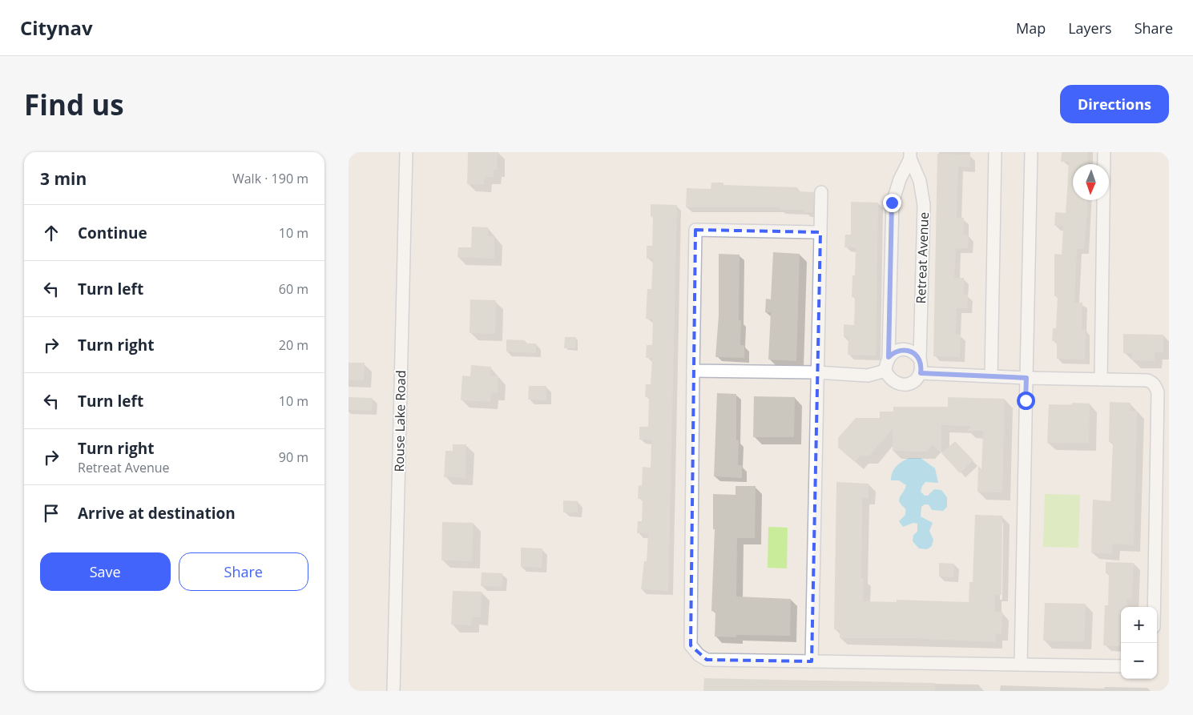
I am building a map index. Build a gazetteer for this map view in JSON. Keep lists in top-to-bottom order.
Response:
{
  "streets": {
    "street": ["Retreat Avenue", "Rouse Lake Road"]
  },
  "north": "bottom",
  "page": {
    "header": "Citynav",
    "nav": ["Map", "Layers", "Share"],
    "buttons": [
      "Directions",
      ["Save", "Share"]
    ],
    "title": "Find us",
    "heading": ["3 min", "Walk · 190 m"],
    "list": [
      ["Continue", "10 m"],
      ["Turn left", "60 m"],
      ["Turn right", "20 m"],
      ["Turn left", "10 m"],
      ["Turn right", "Retreat Avenue", "90 m"],
      "Arrive at destination"
    ],
    "map_buttons": ["+", "−"]
  }
}
